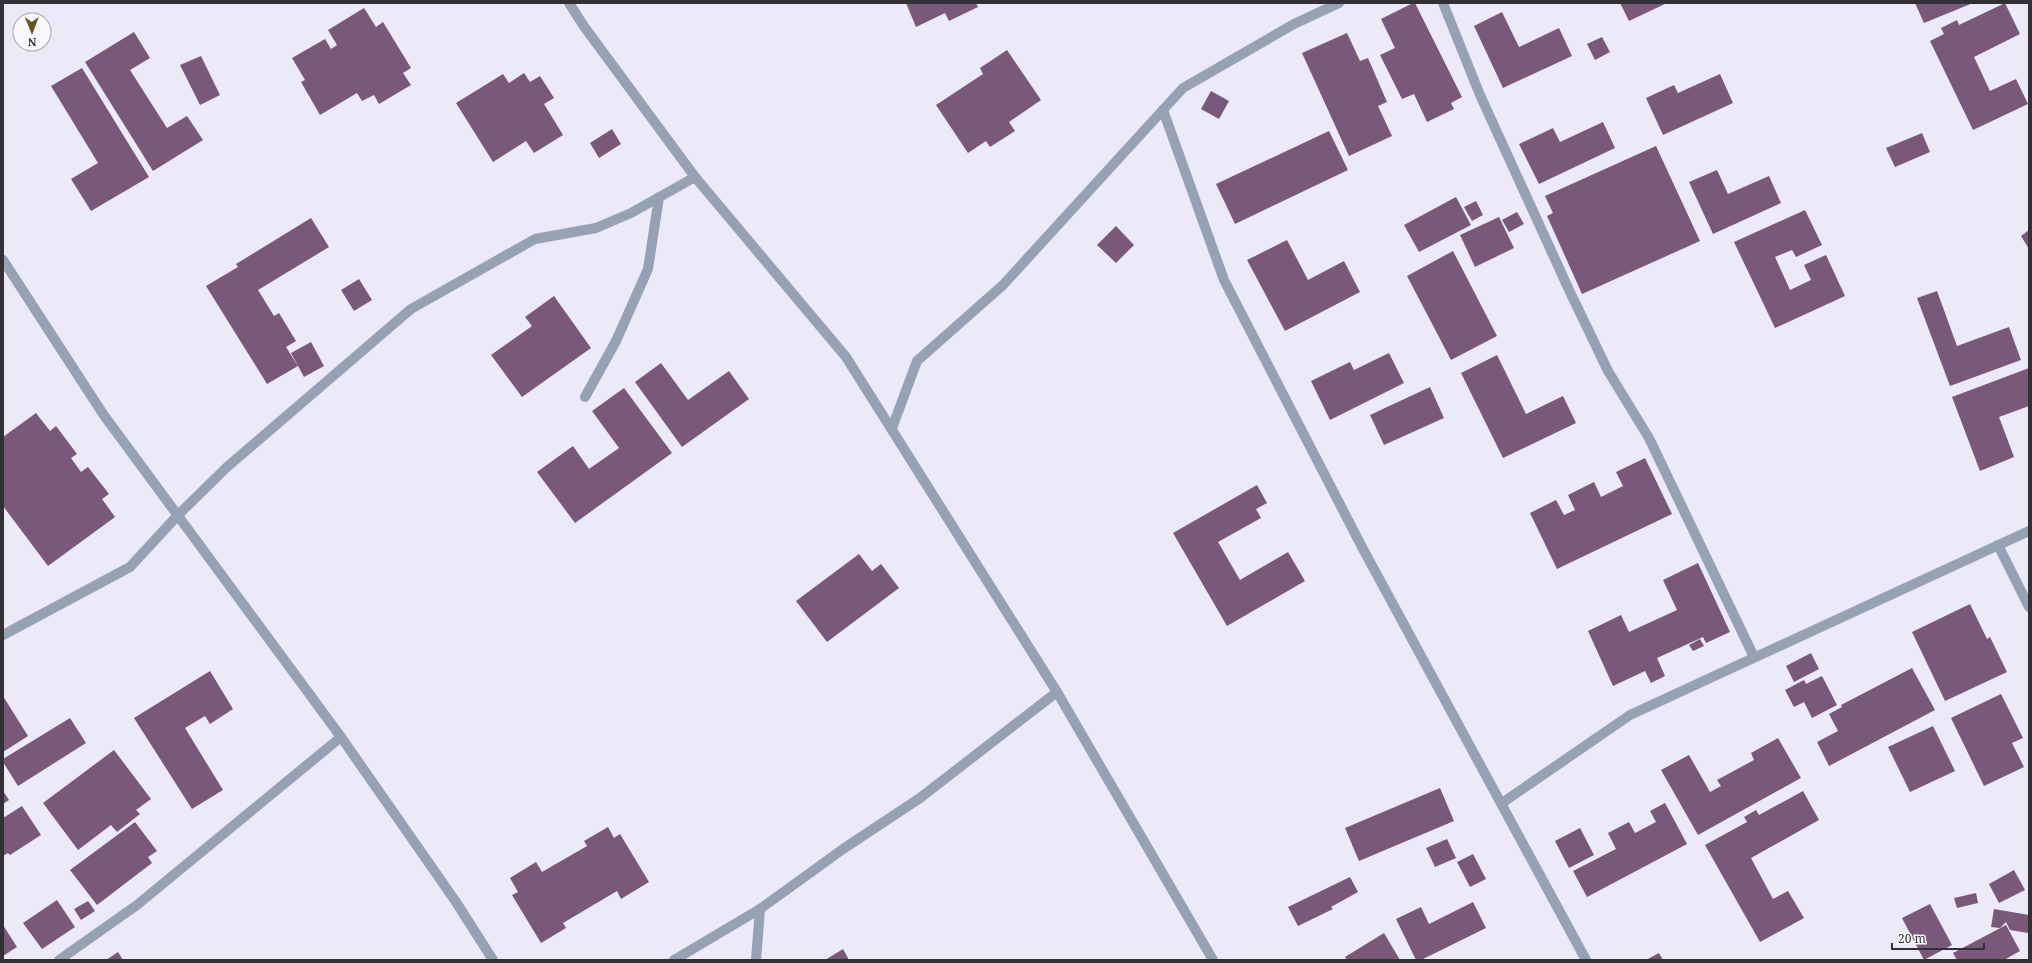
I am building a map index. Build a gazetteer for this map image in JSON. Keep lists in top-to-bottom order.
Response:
{
  "scale_bar": "20 m",
  "north": "bottom"
}
